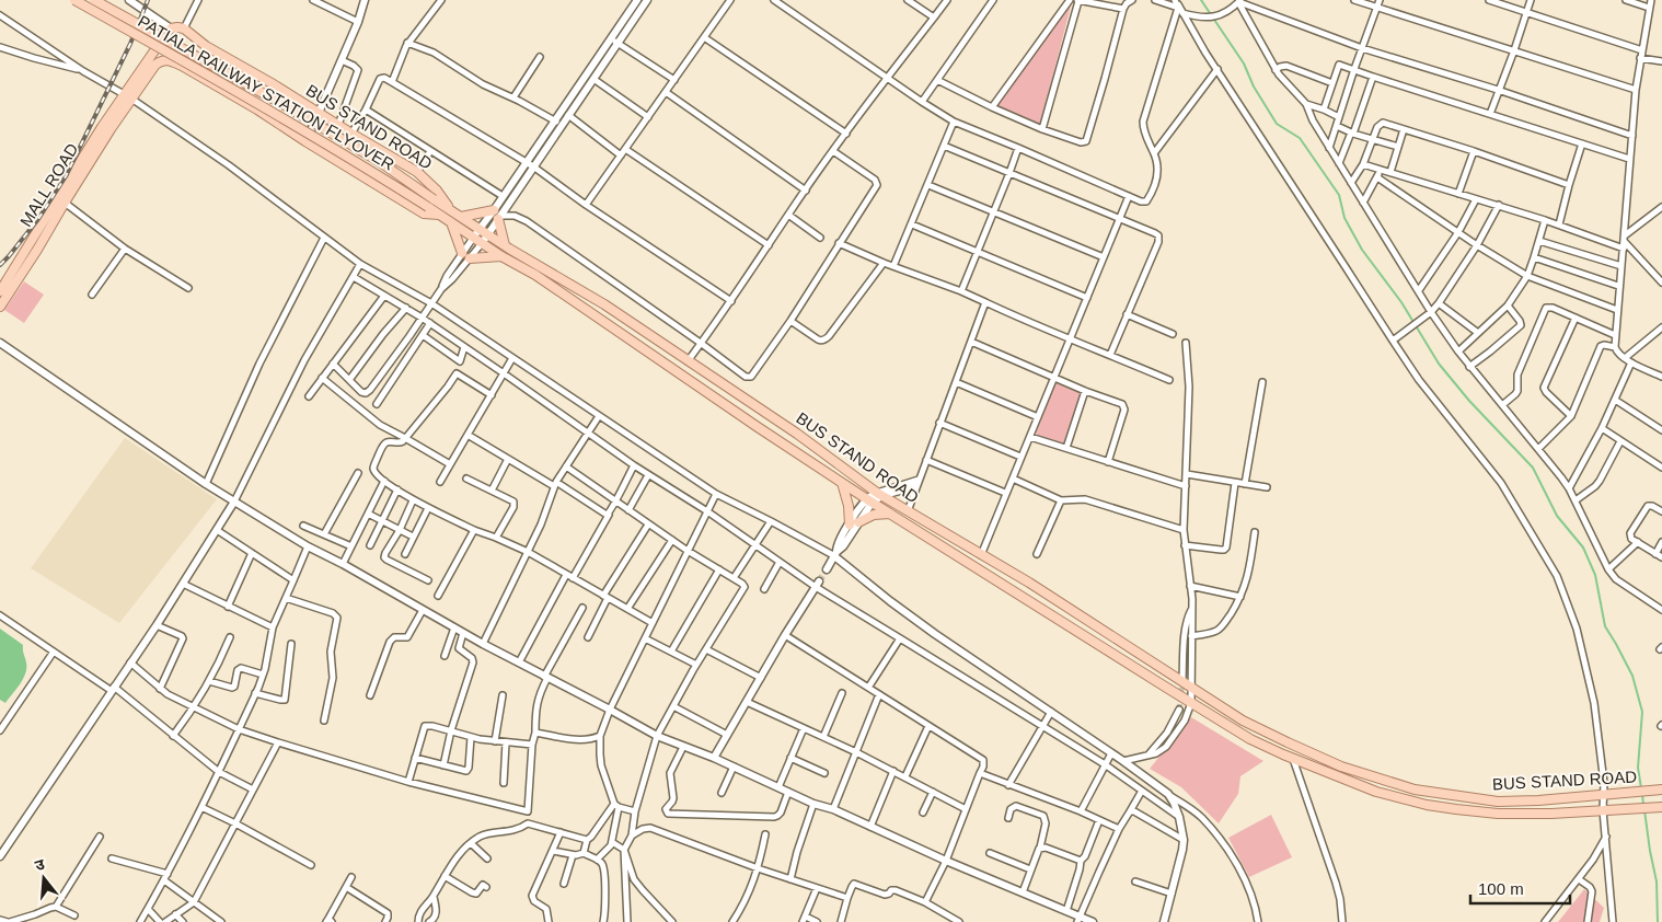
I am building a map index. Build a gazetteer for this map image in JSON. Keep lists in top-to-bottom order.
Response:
{
  "streets": {
    "main road": ["PATIALA RAILWAY STATION FLYOVER", "BUS STAND ROAD", "MALL ROAD"]
  },
  "crossings": [
    ["PATIALA RAILWAY STATION FLYOVER", "BUS STAND ROAD"],
    ["BUS STAND ROAD", "MALL ROAD"]
  ],
  "scale_bar": "100 m",
  "north": "top"
}
